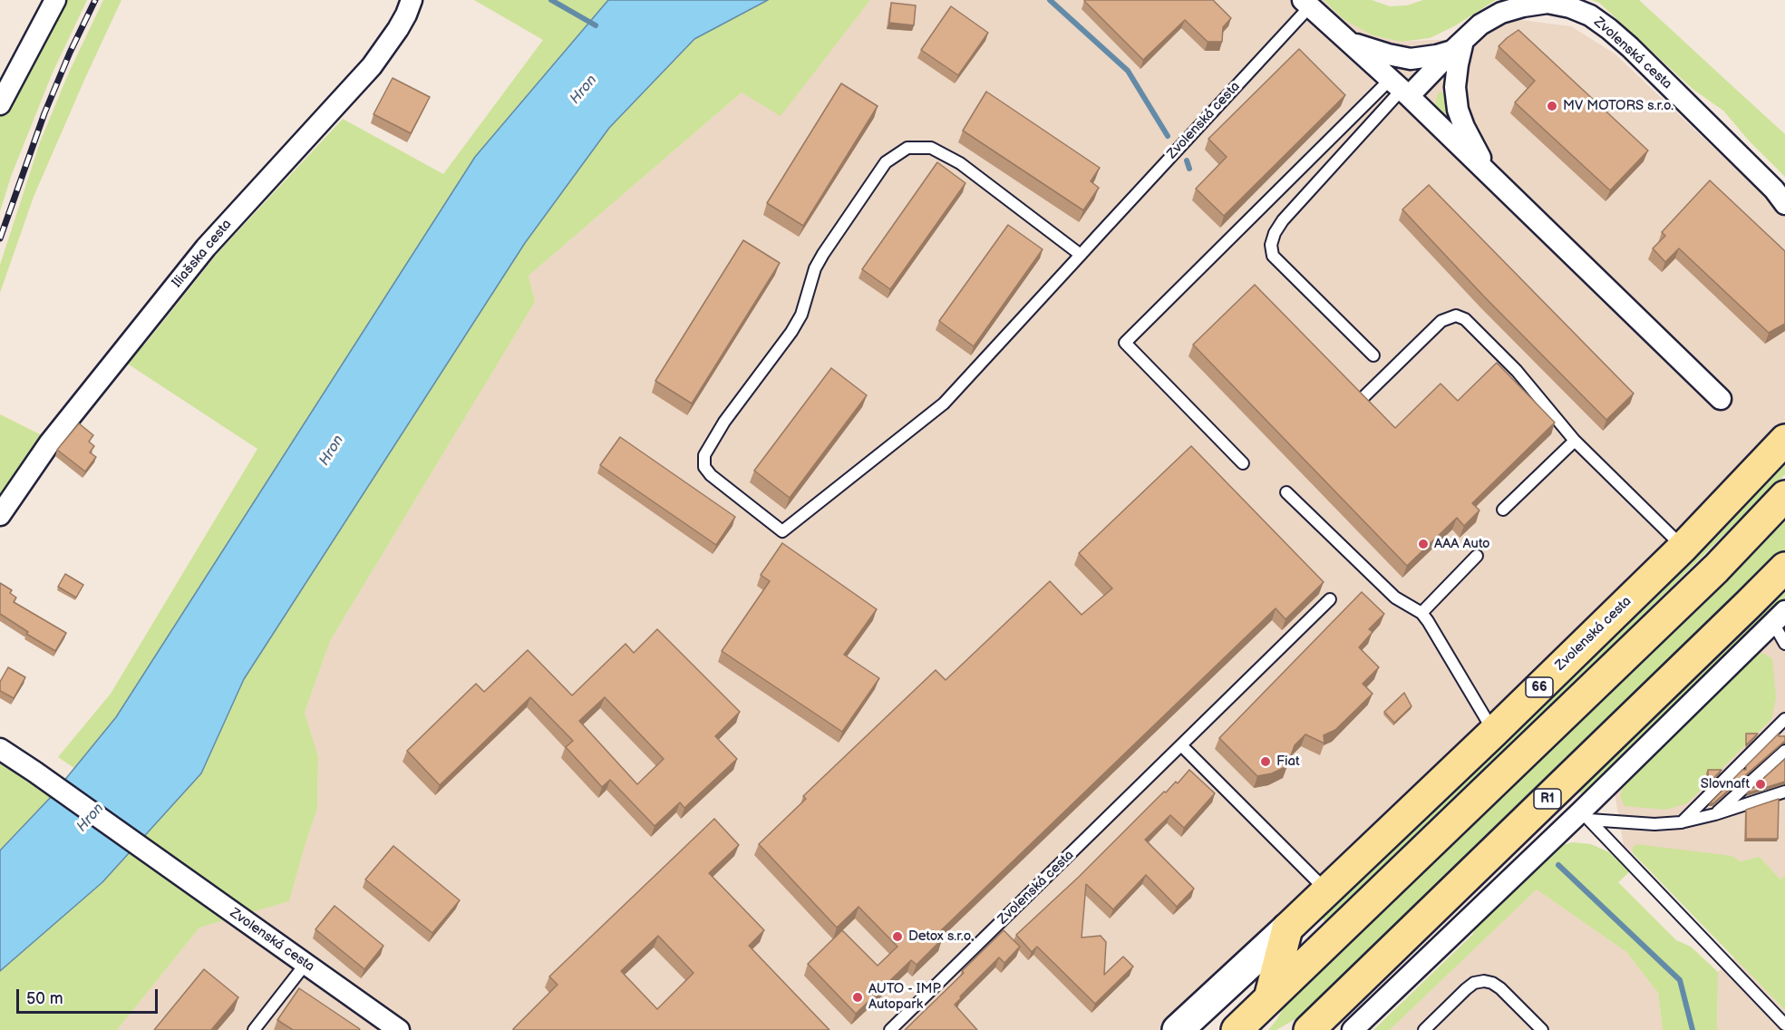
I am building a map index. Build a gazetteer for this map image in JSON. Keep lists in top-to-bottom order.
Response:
{
  "streets": {
    "main road": ["Zvolenská cesta", "66", "R1"],
    "street": ["Iliašska cesta"]
  },
  "water": ["Hron"],
  "places": [
    "MV MOTORS s.r.o.",
    "AAA Auto",
    "Fiat",
    "Slovnaft",
    "Detox s.r.o.",
    "AUTO - IMP Autopark"
  ],
  "scale_bar": "50 m"
}
